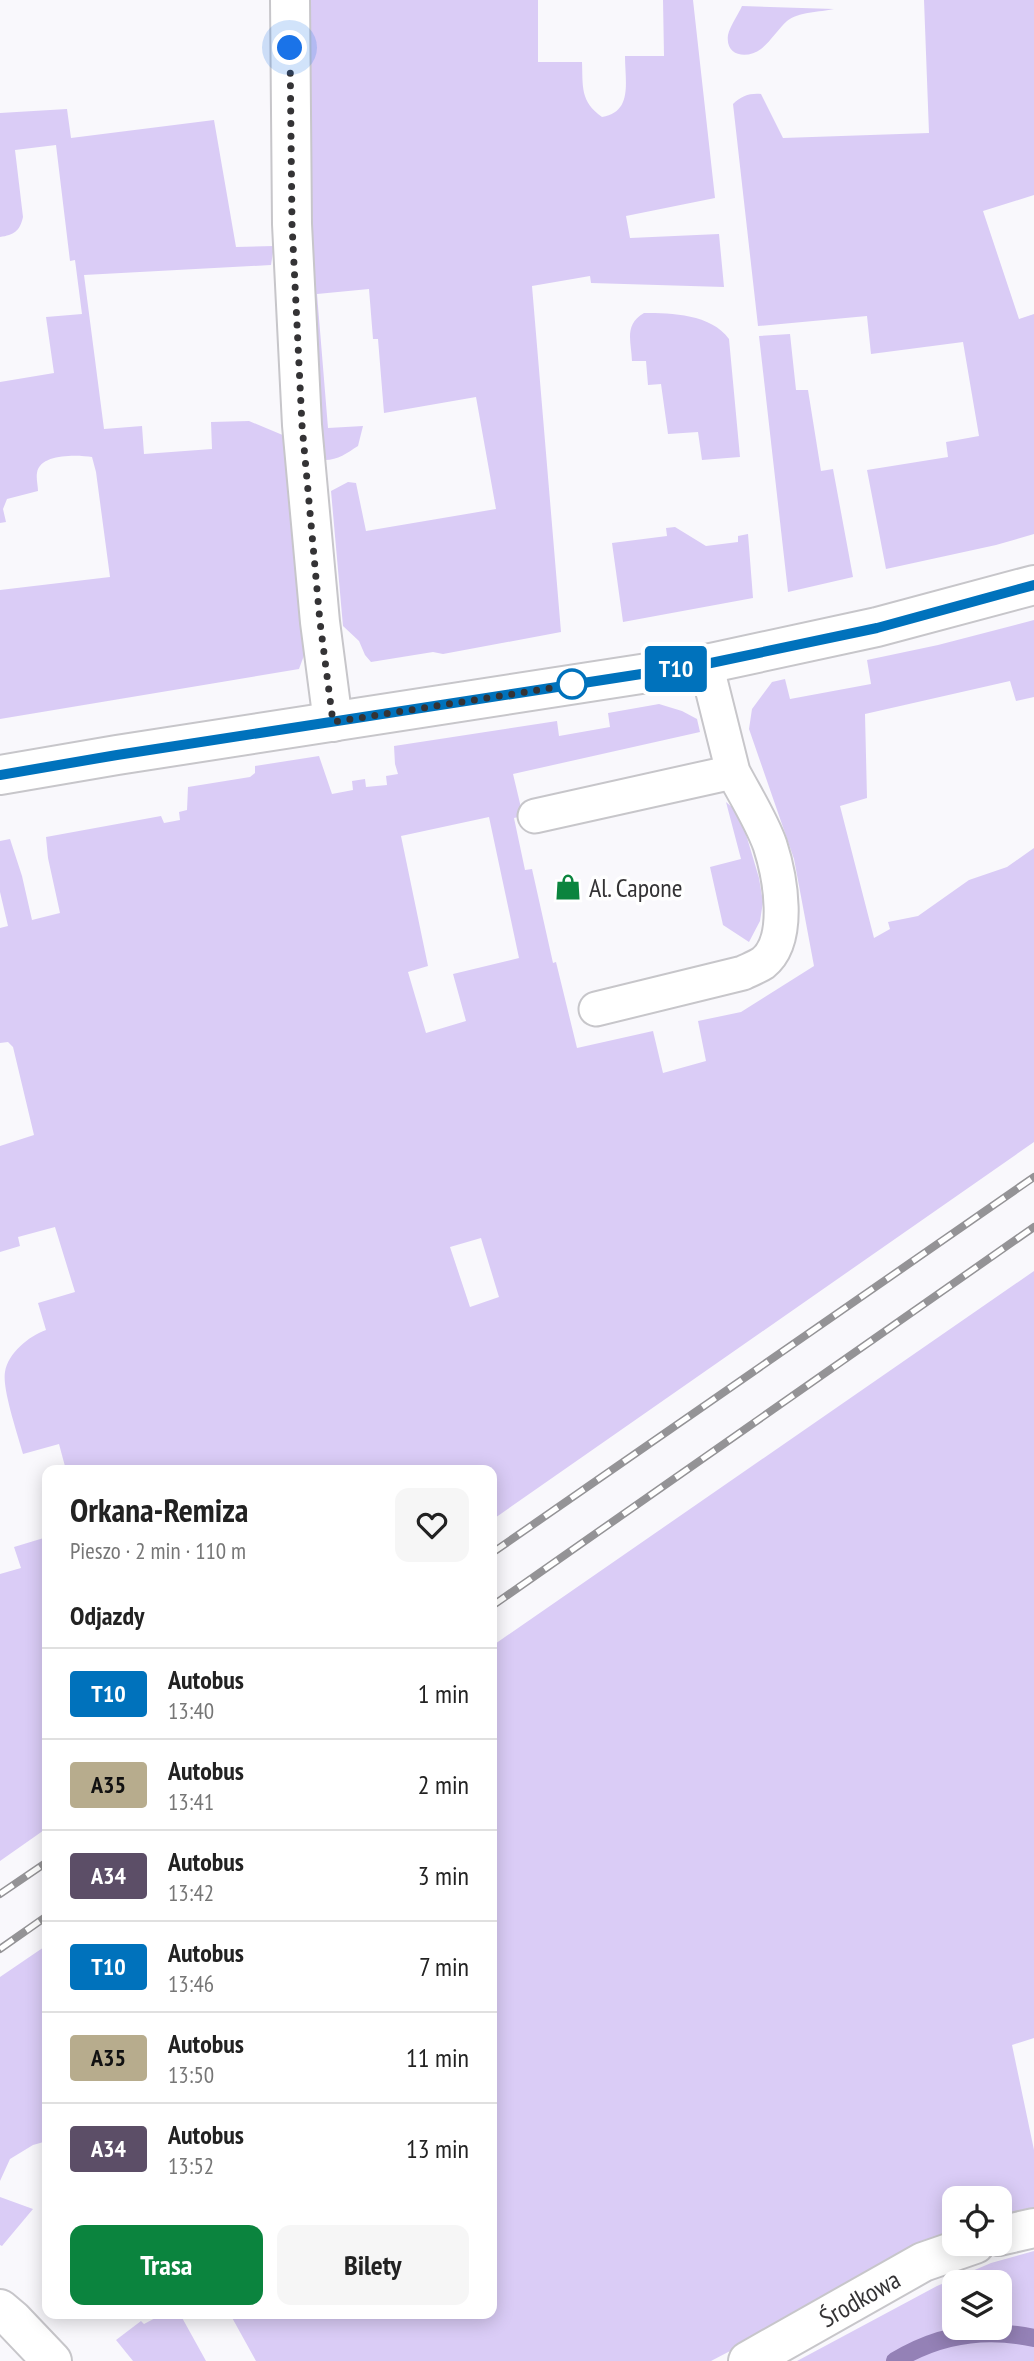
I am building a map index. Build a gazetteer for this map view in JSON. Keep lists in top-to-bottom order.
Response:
{
  "streets": {
    "street": ["Środkowa"]
  },
  "places": {
    "shop": ["Al. Capone"]
  },
  "lines": ["bus line T10"],
  "page": {
    "on_map": "T10",
    "heading": [
      ["Orkana-Remiza", "Pieszo · 2 min · 110 m"],
      "Odjazdy"
    ],
    "list": [
      {
        "mark": "T10",
        "name": "Autobus",
        "note": "13:40",
        "value": "1 min"
      },
      {
        "mark": "A35",
        "name": "Autobus",
        "note": "13:41",
        "value": "2 min"
      },
      {
        "mark": "A34",
        "name": "Autobus",
        "note": "13:42",
        "value": "3 min"
      },
      {
        "mark": "T10",
        "name": "Autobus",
        "note": "13:46",
        "value": "7 min"
      },
      {
        "mark": "A35",
        "name": "Autobus",
        "note": "13:50",
        "value": "11 min"
      },
      {
        "mark": "A34",
        "name": "Autobus",
        "note": "13:52",
        "value": "13 min"
      }
    ],
    "buttons": ["Trasa", "Bilety"]
  }
}
